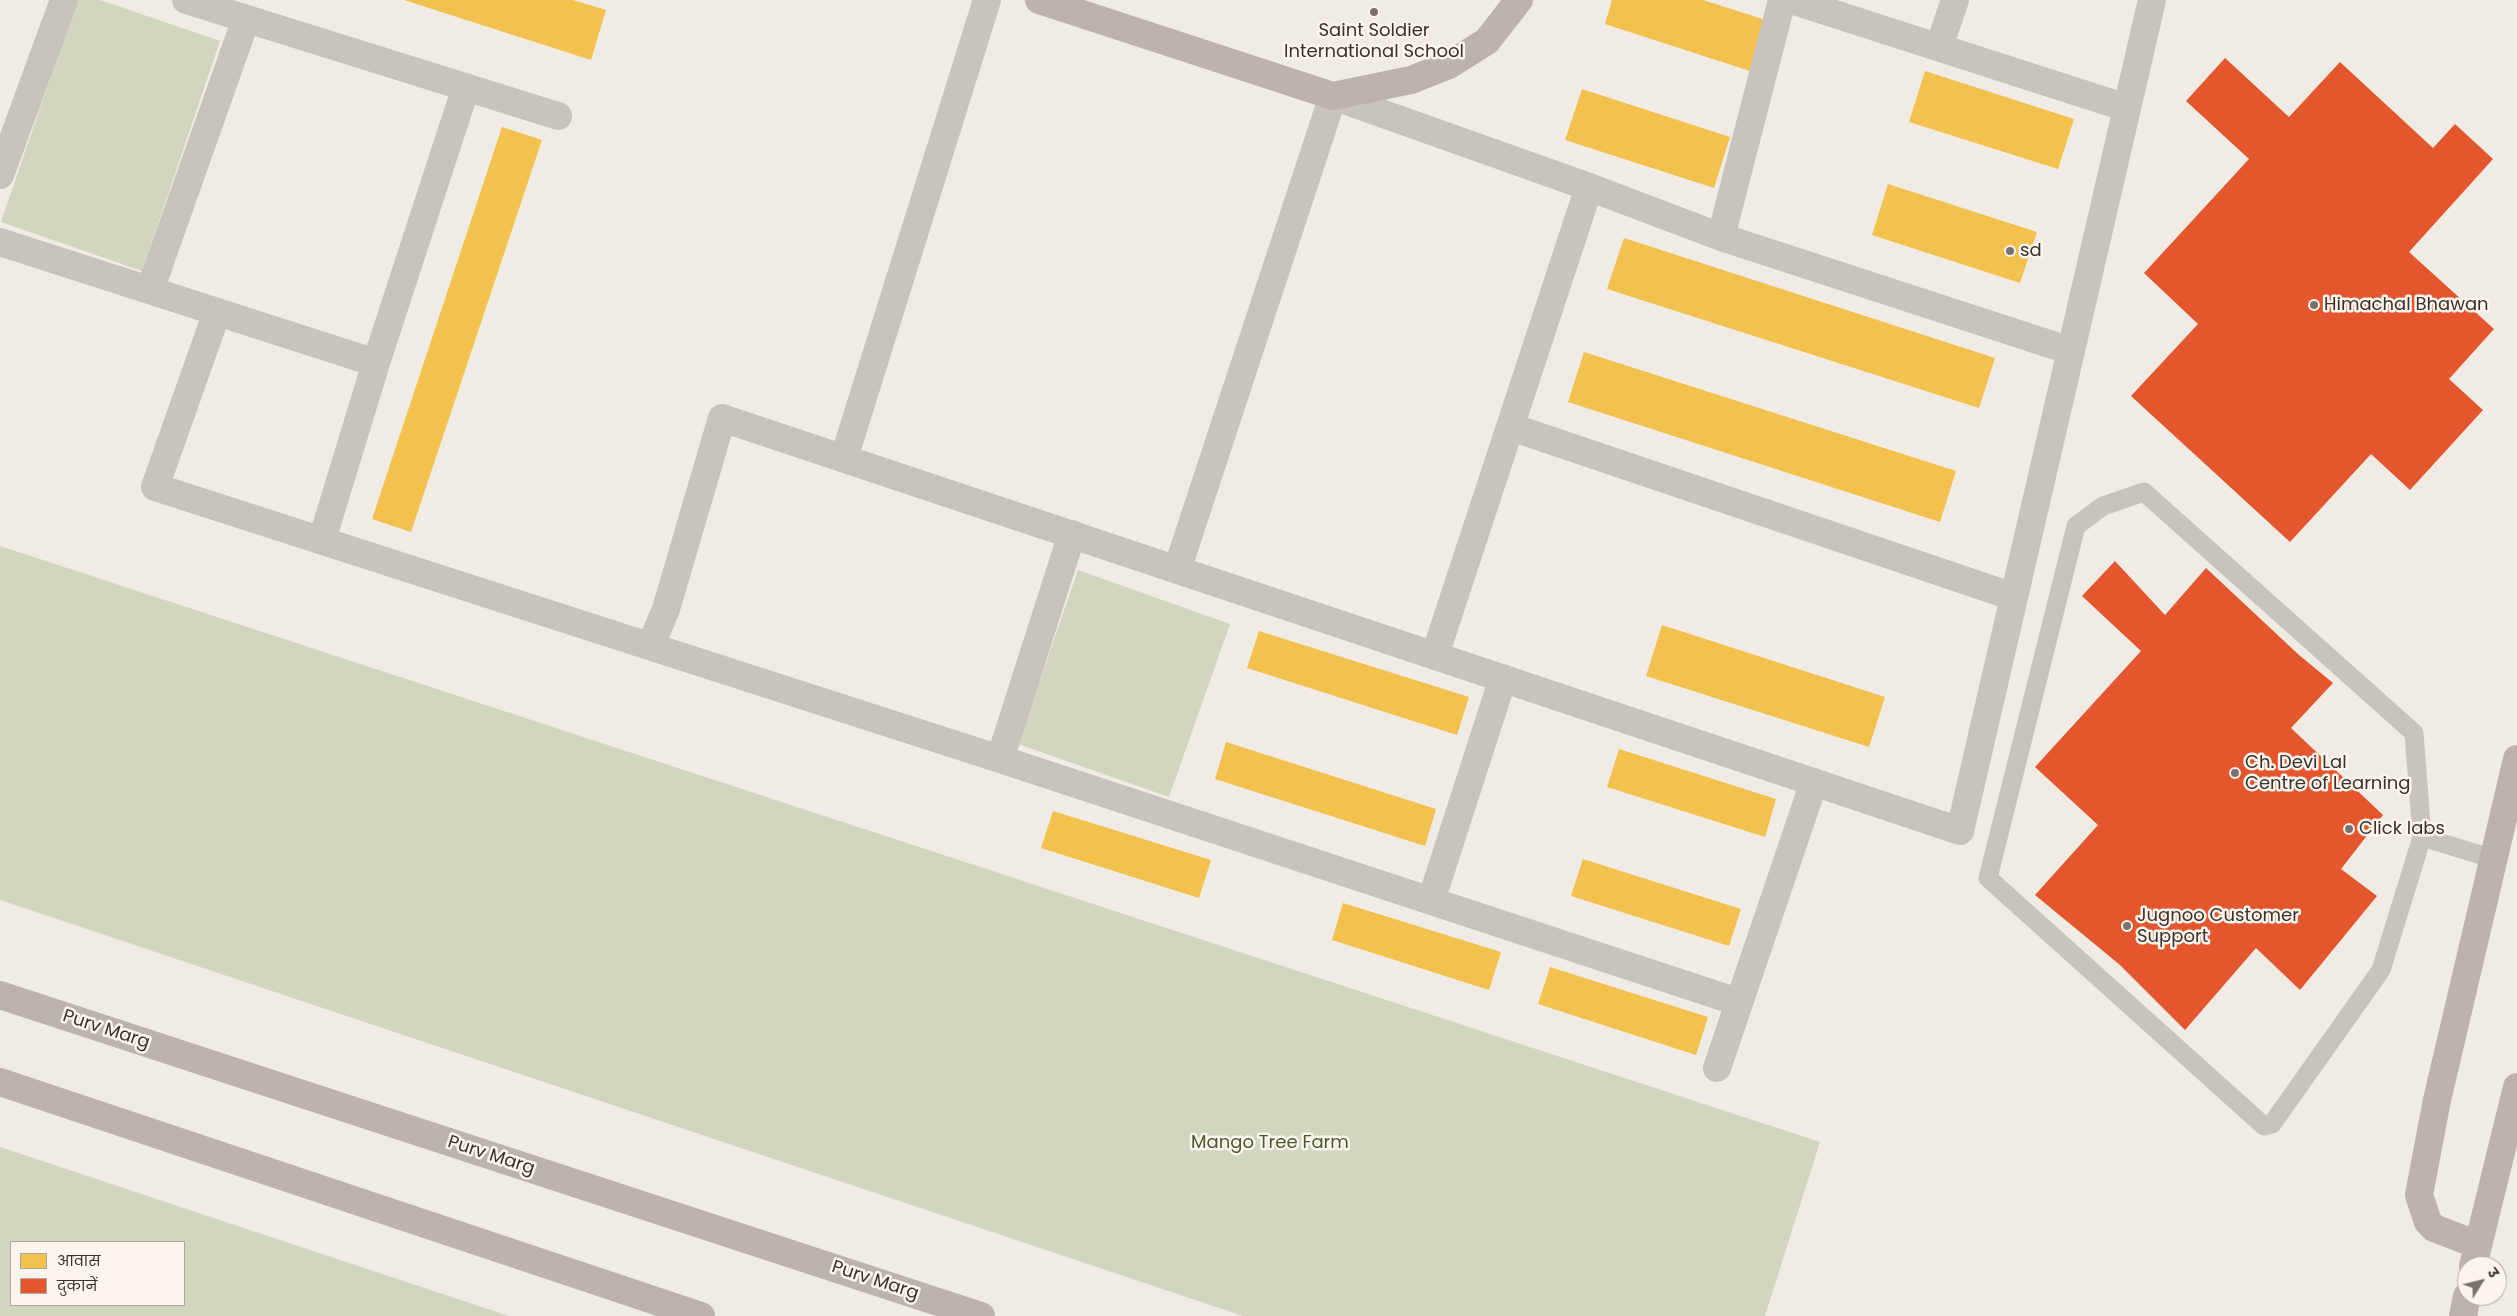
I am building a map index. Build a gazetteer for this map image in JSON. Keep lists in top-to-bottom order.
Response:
{
  "streets": {
    "main road": ["Purv Marg"]
  },
  "parks": ["Mango Tree Farm"],
  "places": [
    "Saint Soldier International School",
    "sd",
    "Himachal Bhawan",
    "Ch. Devi Lal Centre of Learning",
    "Click labs",
    "Jugnoo Customer Support"
  ],
  "legend": ["आवास", "दुकानें"],
  "north": "top right"
}
